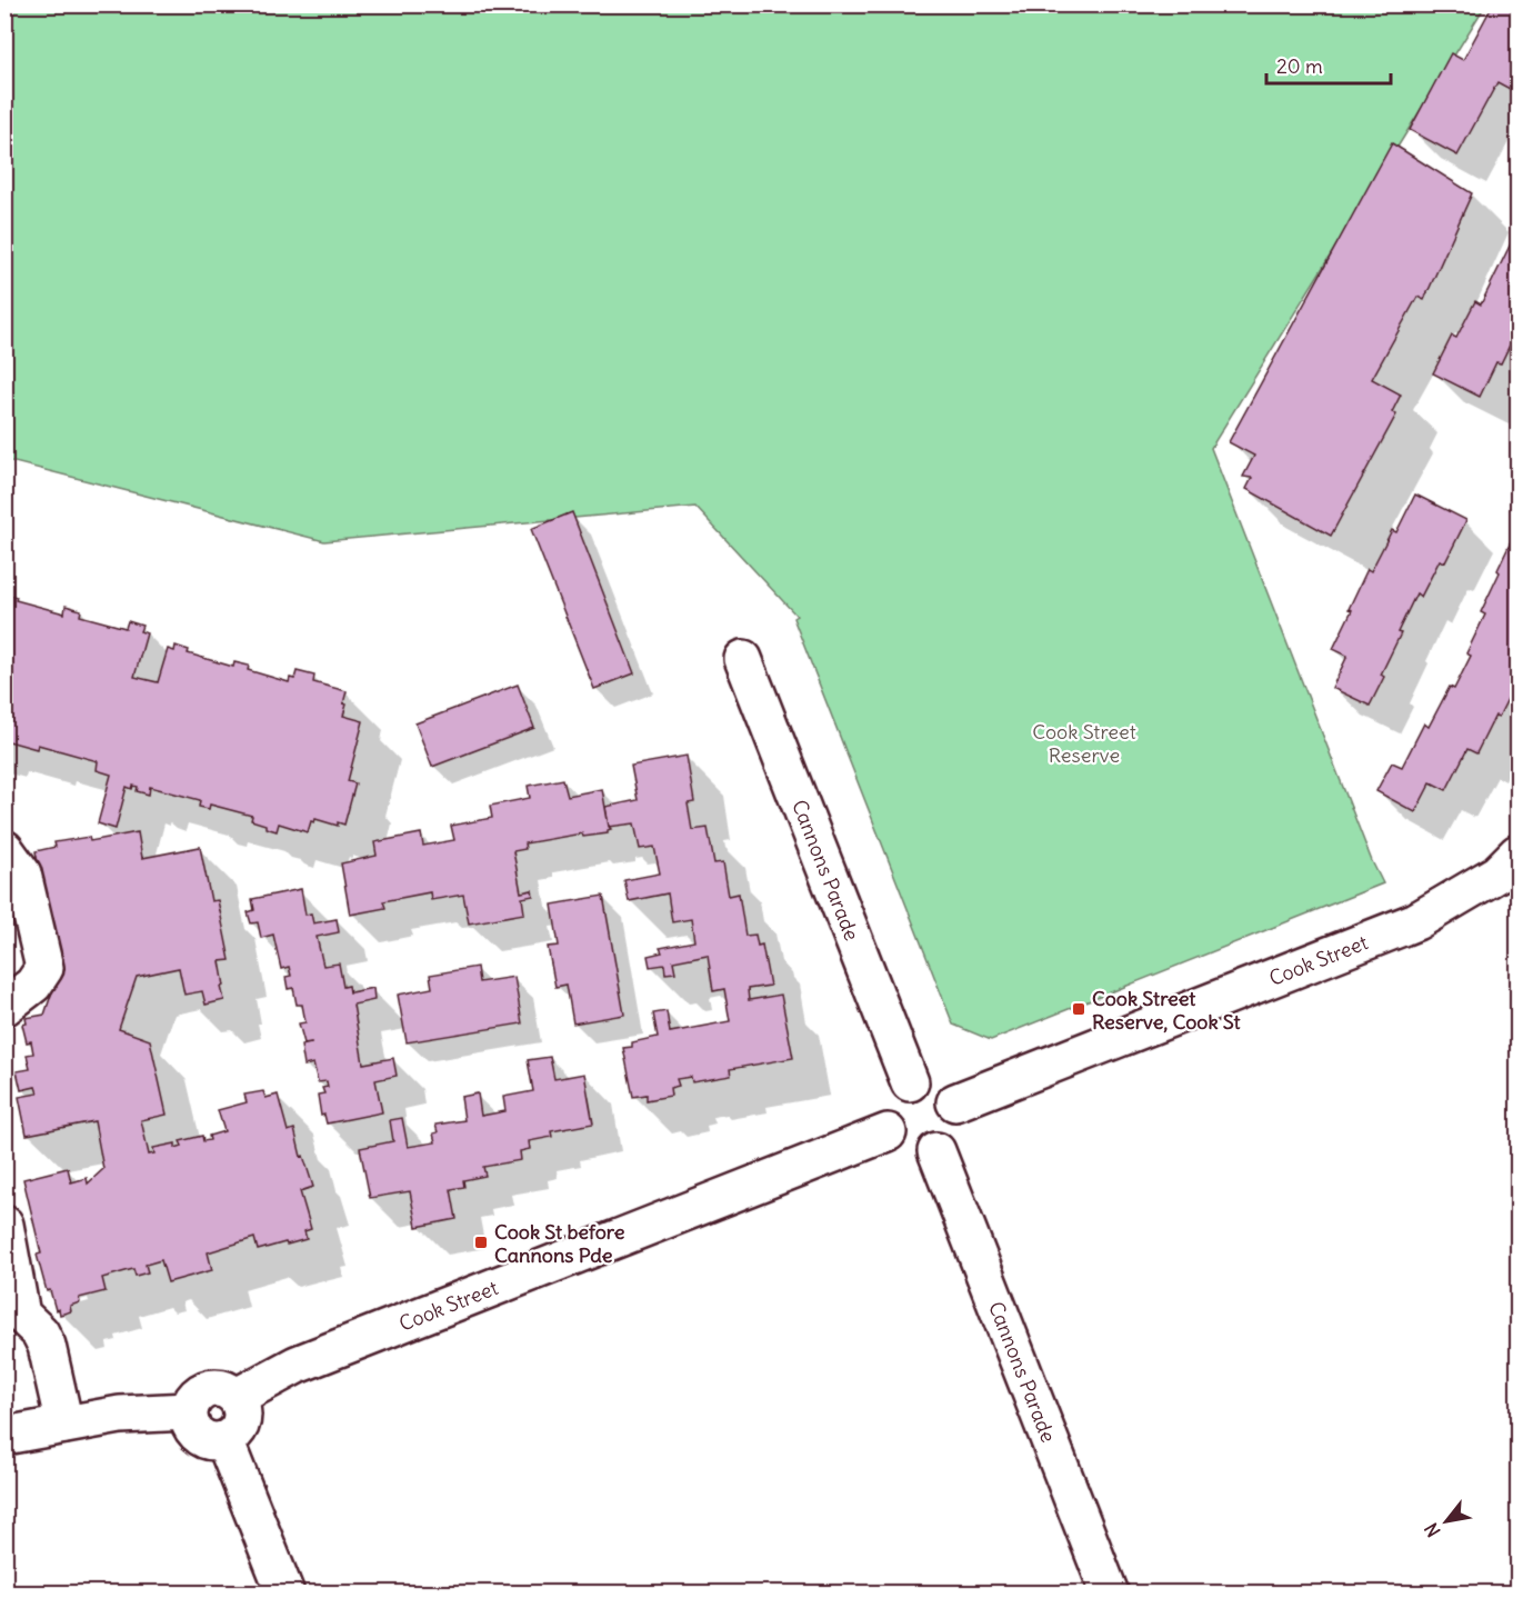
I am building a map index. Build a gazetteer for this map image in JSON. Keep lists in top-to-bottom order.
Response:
{
  "streets": {
    "street": ["Cannons Parade", "Cook Street"]
  },
  "crossings": [
    ["Cannons Parade", "Cook Street"]
  ],
  "parks": ["Cook Street Reserve"],
  "places": {
    "transit": ["Cook Street Reserve, Cook St", "Cook St before Cannons Pde"]
  },
  "scale_bar": "20 m",
  "north": "bottom left"
}
